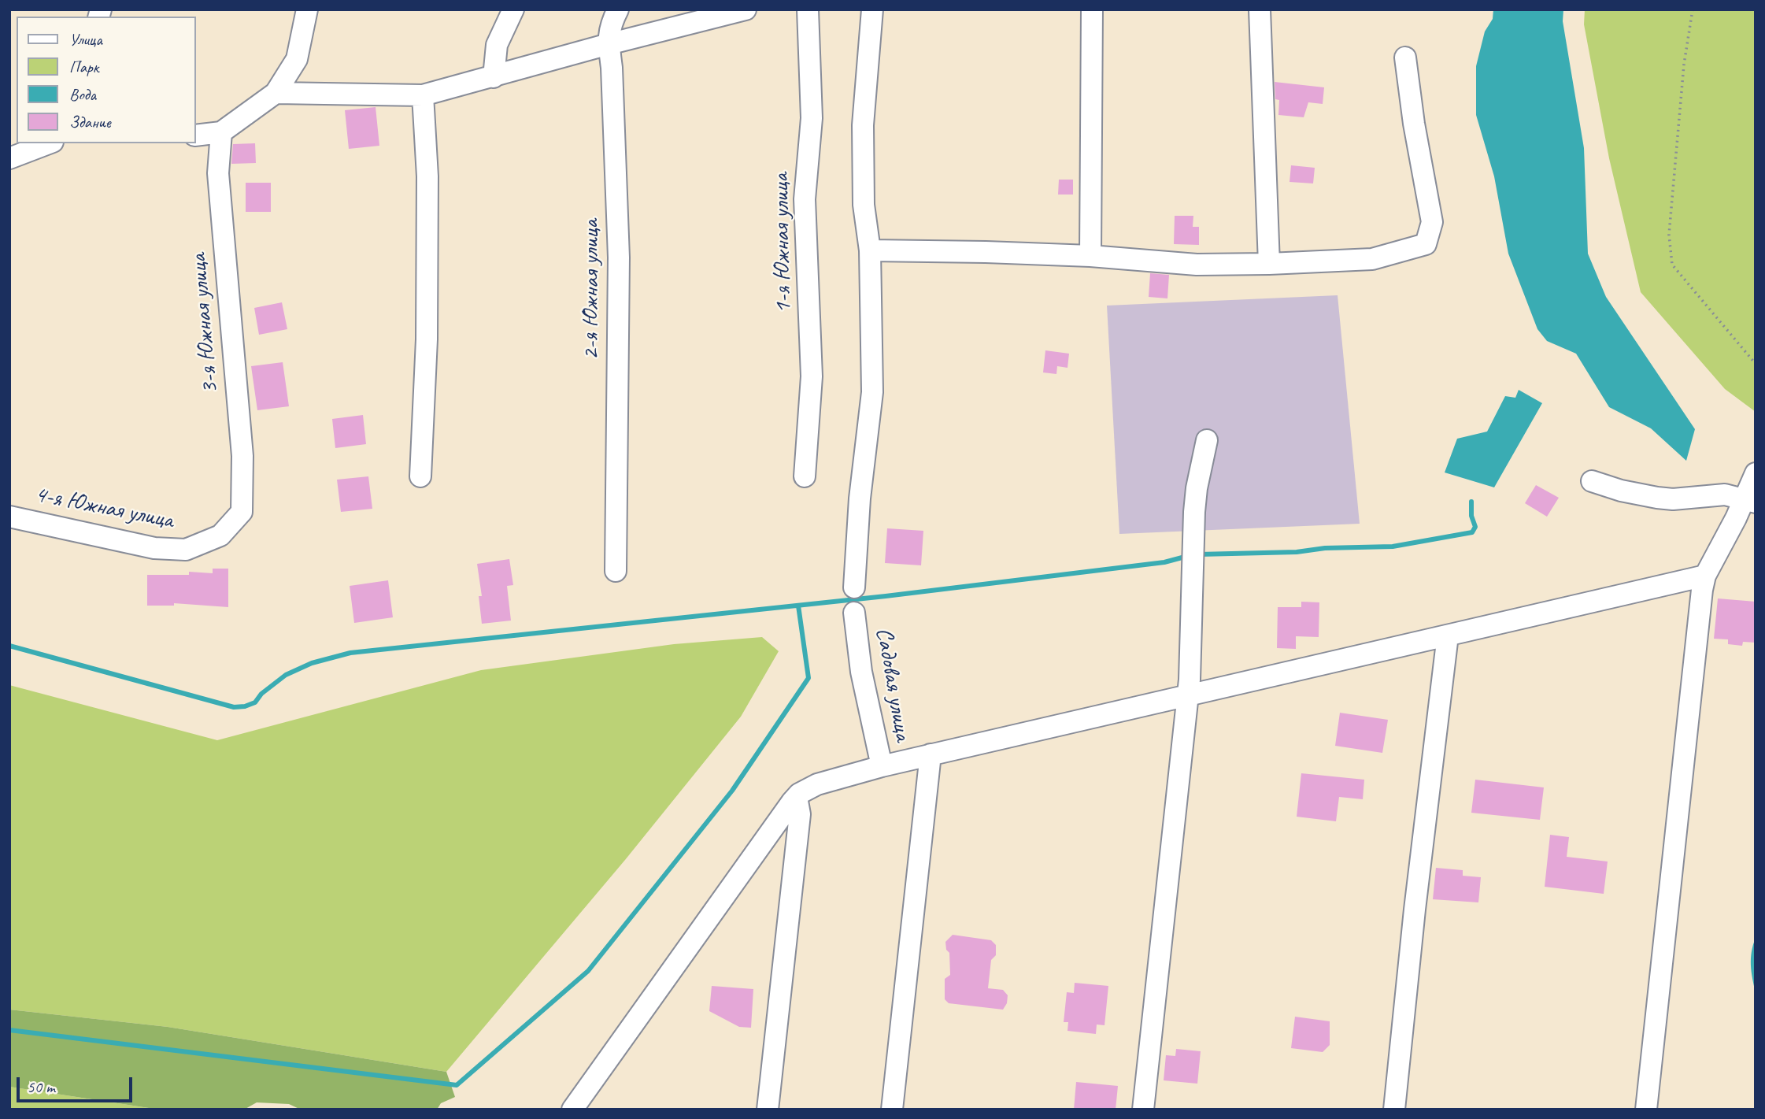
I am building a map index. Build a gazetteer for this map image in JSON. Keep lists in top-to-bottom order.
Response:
{
  "streets": {
    "street": [
      "1-я Южная улица",
      "2-я Южная улица",
      "3-я Южная улица",
      "4-я Южная улица",
      "Садовая улица"
    ]
  },
  "crossings": [
    ["3-я Южная улица", "4-я Южная улица"]
  ],
  "legend": [
    "Улица",
    "Парк",
    "Вода",
    "Здание"
  ],
  "scale_bar": "50 m"
}
